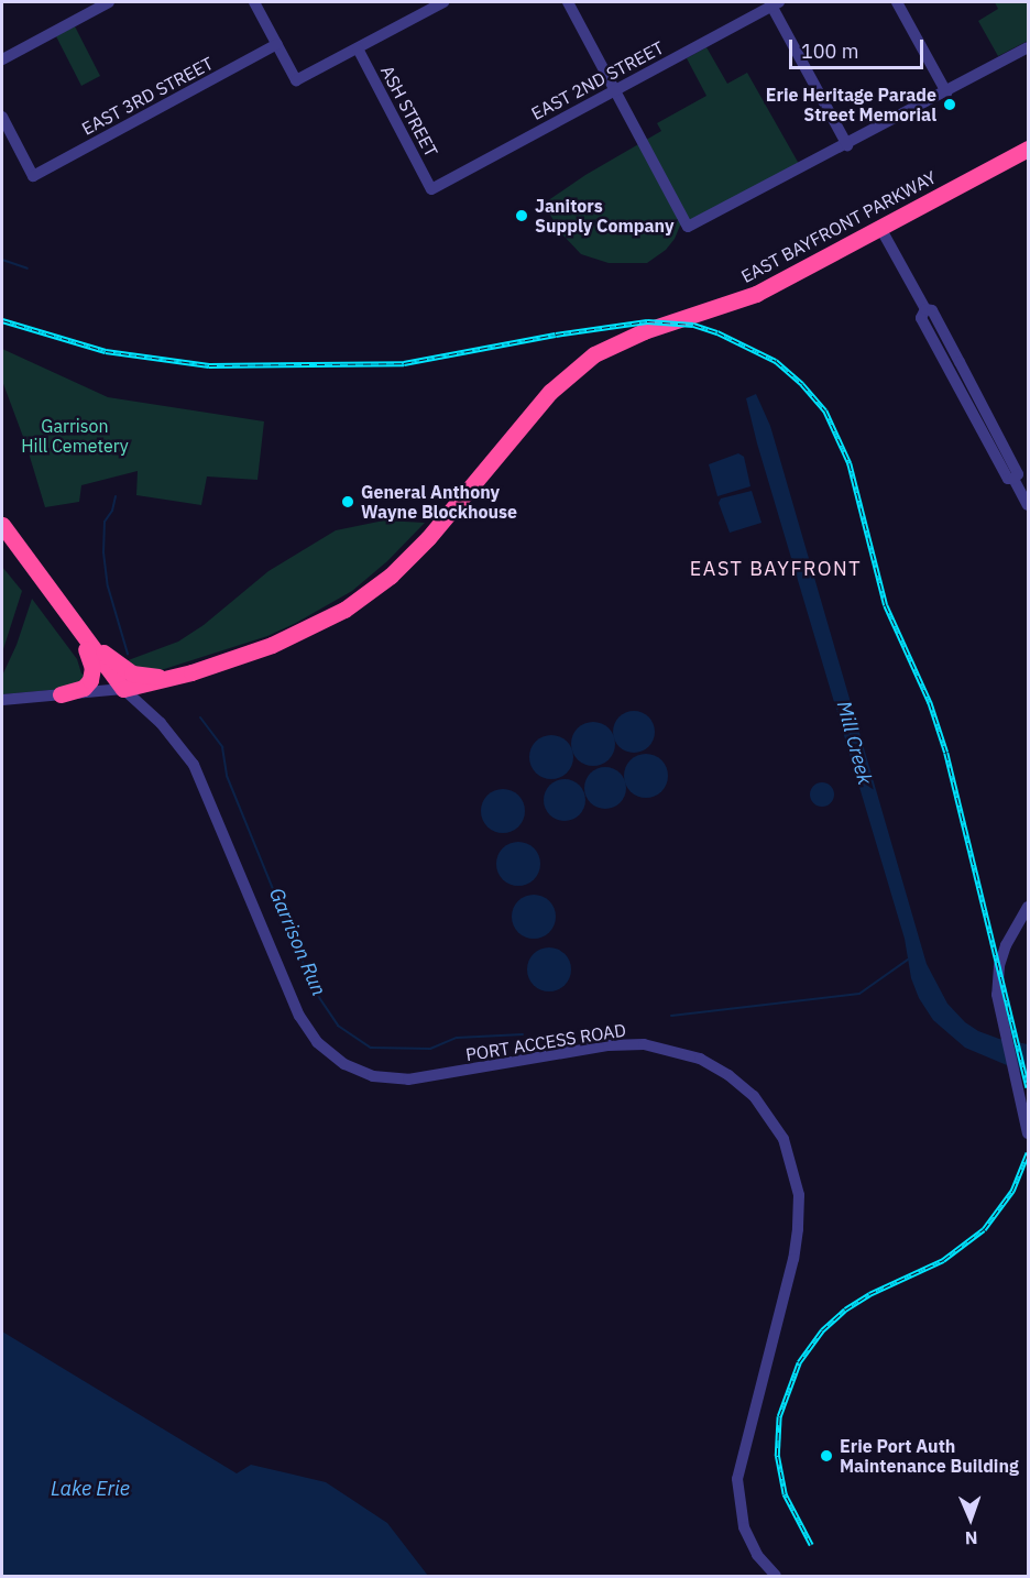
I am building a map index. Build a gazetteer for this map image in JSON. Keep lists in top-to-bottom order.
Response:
{
  "streets": {
    "highway": ["EAST BAYFRONT PARKWAY"],
    "street": [
      "EAST 2ND STREET",
      "EAST 3RD STREET",
      "ASH STREET",
      "PORT ACCESS ROAD"
    ]
  },
  "crossings": [
    ["EAST 2ND STREET", "ASH STREET"],
    ["EAST BAYFRONT PARKWAY", "PORT ACCESS ROAD"]
  ],
  "districts": ["EAST BAYFRONT"],
  "water": ["Mill Creek", "Garrison Run", "Lake Erie"],
  "parks": ["Garrison Hill Cemetery"],
  "places": [
    "Erie Heritage Parade Street Memorial",
    "Janitors Supply Company",
    "General Anthony Wayne Blockhouse",
    "Erie Port Auth Maintenance Building"
  ],
  "scale_bar": "100 m",
  "north": "bottom"
}
